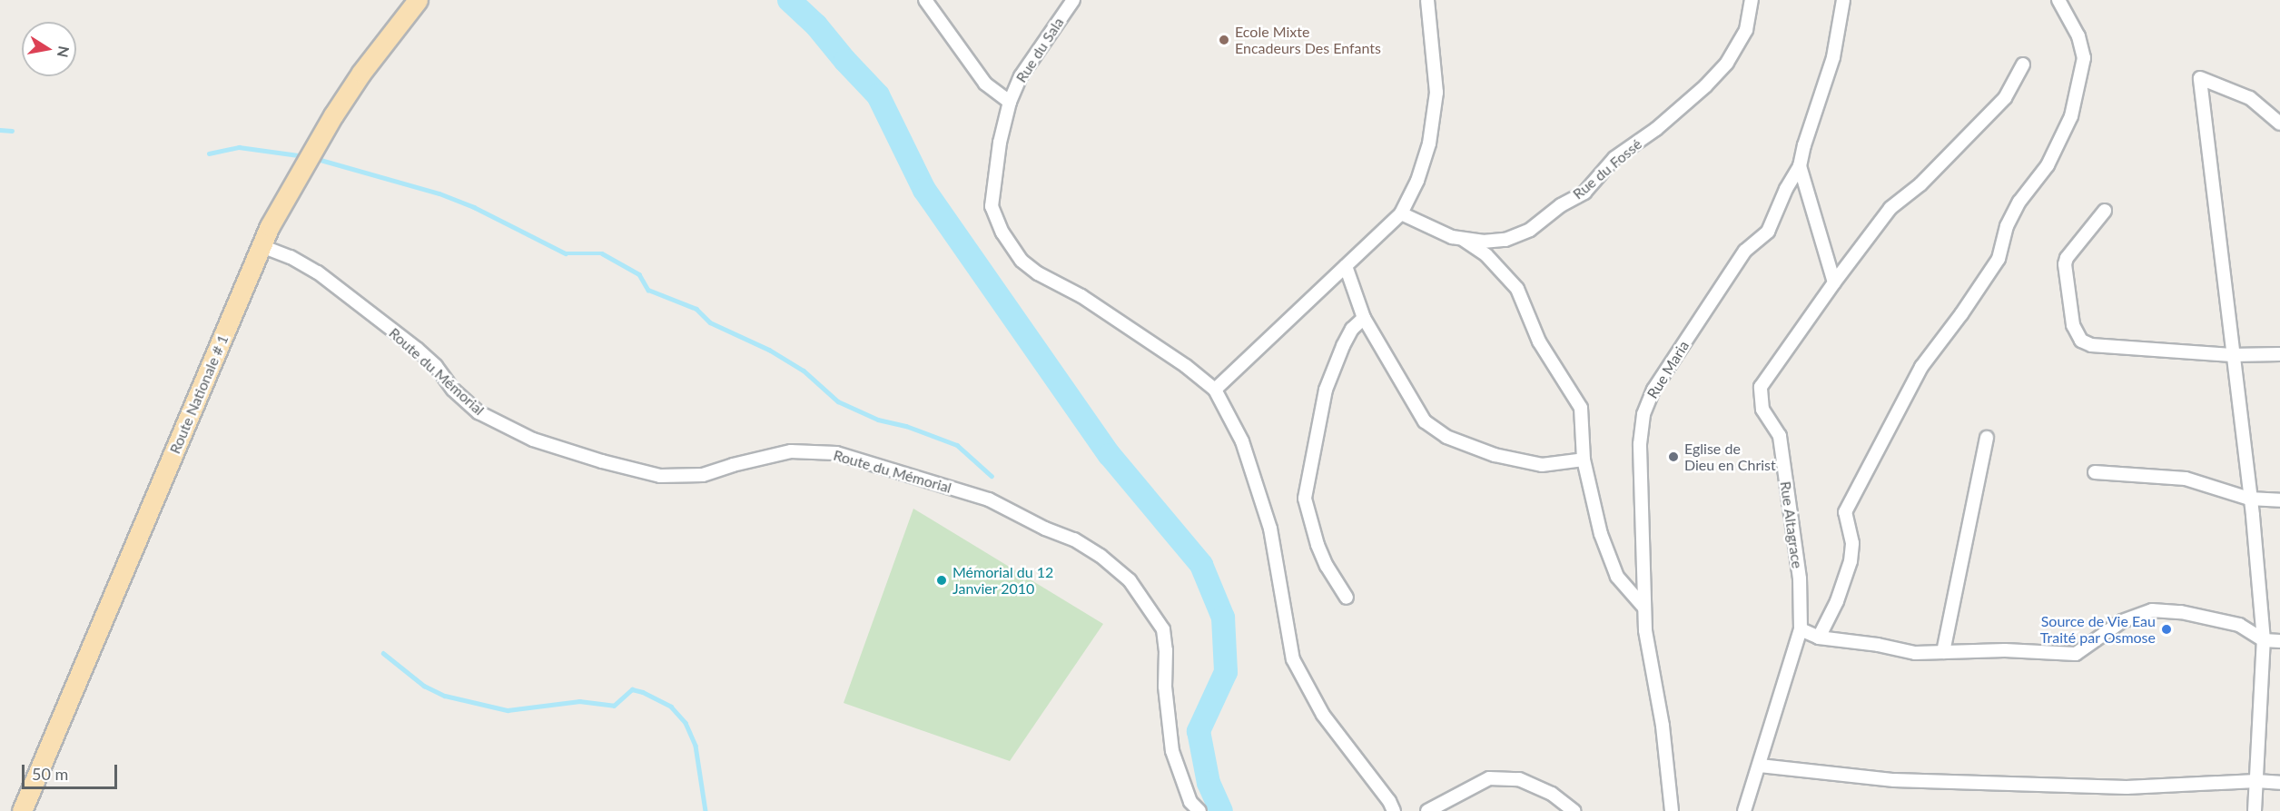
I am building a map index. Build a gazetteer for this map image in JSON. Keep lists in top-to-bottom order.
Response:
{
  "streets": {
    "main road": ["Route Nationale # 1"],
    "street": [
      "Rue du Sala",
      "Rue du Fossé",
      "Rue Maria",
      "Route du Mémorial",
      "Rue Altagrace"
    ]
  },
  "crossings": [
    ["Route du Mémorial", "Route Nationale # 1"]
  ],
  "places": [
    "Ecole Mixte Encadeurs Des Enfants",
    "Eglise de Dieu en Christ",
    "Mémorial du 12 Janvier 2010",
    "Source de Vie Eau Traité par Osmose"
  ],
  "scale_bar": "50 m",
  "north": "right"
}
